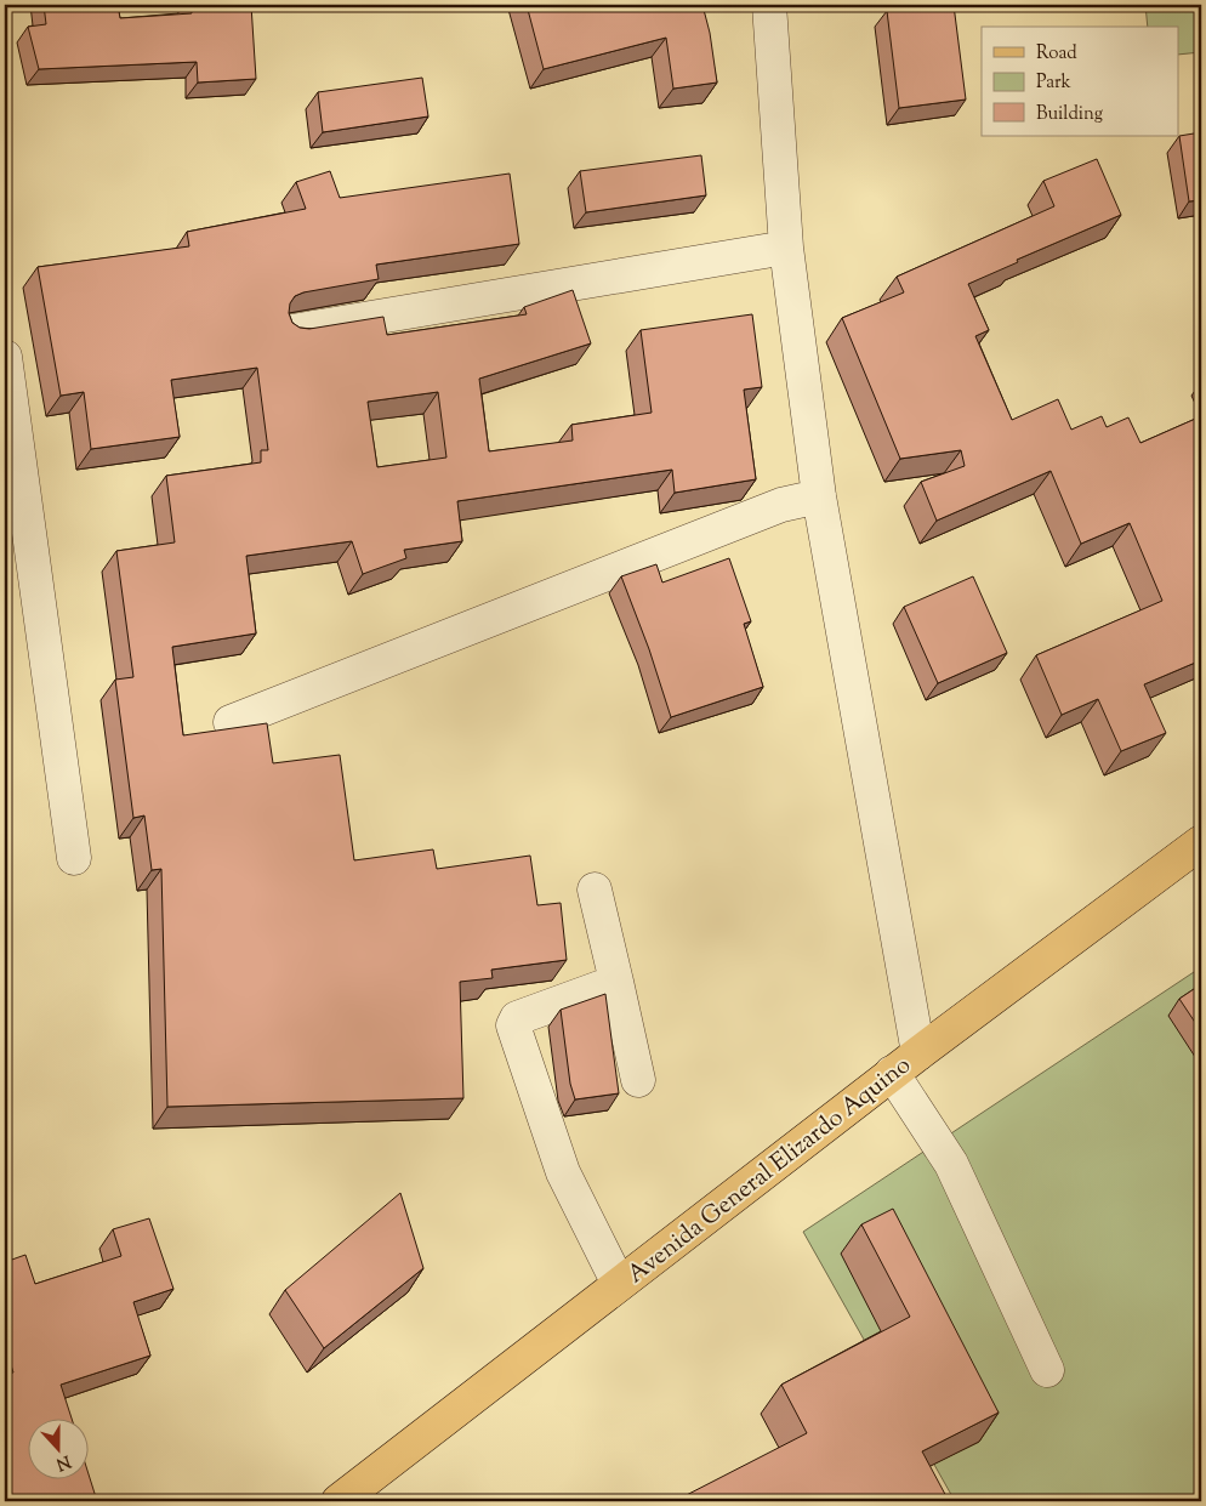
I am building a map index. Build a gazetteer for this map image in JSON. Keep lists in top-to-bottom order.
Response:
{
  "streets": {
    "main road": ["Avenida General Elizardo Aquino"]
  },
  "legend": ["Road", "Park", "Building"],
  "north": "bottom"
}
